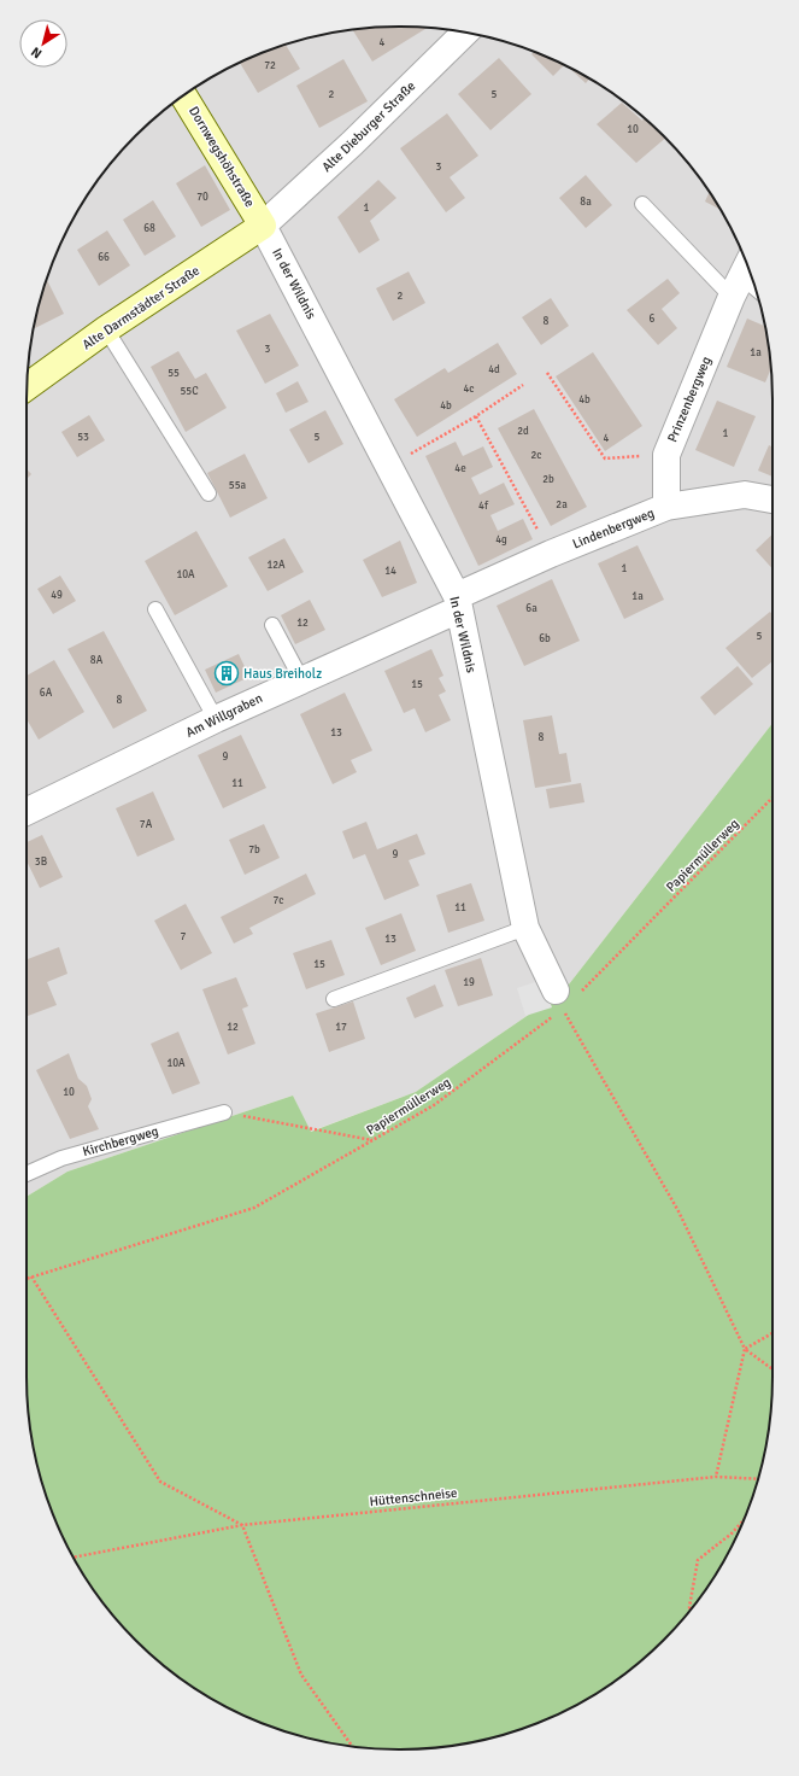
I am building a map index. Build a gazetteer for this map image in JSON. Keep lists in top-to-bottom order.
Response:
{
  "streets": {
    "street": [
      "Alte Dieburger Straße",
      "Dornwegshöhstraße",
      "In der Wildnis",
      "Alte Darmstädter Straße",
      "Prinzenbergweg",
      "Lindenbergweg",
      "Am Willgraben"
    ],
    "lane": ["Kirchbergweg"],
    "path": ["Papiermüllerweg", "Hüttenschneise"]
  },
  "crossings": [
    ["Alte Dieburger Straße", "Dornwegshöhstraße"],
    ["Alte Dieburger Straße", "In der Wildnis"],
    ["Alte Dieburger Straße", "Alte Darmstädter Straße"],
    ["Dornwegshöhstraße", "In der Wildnis"],
    ["Dornwegshöhstraße", "Alte Darmstädter Straße"],
    ["In der Wildnis", "Alte Darmstädter Straße"],
    ["In der Wildnis", "Lindenbergweg"],
    ["In der Wildnis", "Am Willgraben"],
    ["In der Wildnis", "Papiermüllerweg"],
    ["Prinzenbergweg", "Lindenbergweg"],
    ["Lindenbergweg", "Am Willgraben"]
  ],
  "places": {
    "building": ["Haus Breiholz"]
  },
  "house_numbers": [
    "4",
    "72",
    "2",
    "5",
    "10",
    "3",
    "70",
    "8a",
    "1",
    "68",
    "66",
    "2",
    "6",
    "8",
    "3",
    "1a",
    "4d",
    "55",
    "4c",
    "55C",
    "4b",
    "4b",
    "2d",
    "1",
    "53",
    "5",
    "4",
    "2c",
    "4e",
    "2b",
    "55a",
    "2a",
    "4f",
    "4g",
    "12A",
    "1",
    "14",
    "10A",
    "49",
    "1a",
    "6a",
    "12",
    "5",
    "6b",
    "8A",
    "15",
    "6A",
    "8",
    "13",
    "8",
    "9",
    "11",
    "7A",
    "7b",
    "9",
    "3B",
    "7c",
    "11",
    "7",
    "13",
    "15",
    "19",
    "12",
    "17",
    "10A",
    "10"
  ],
  "north": "bottom left"
}
